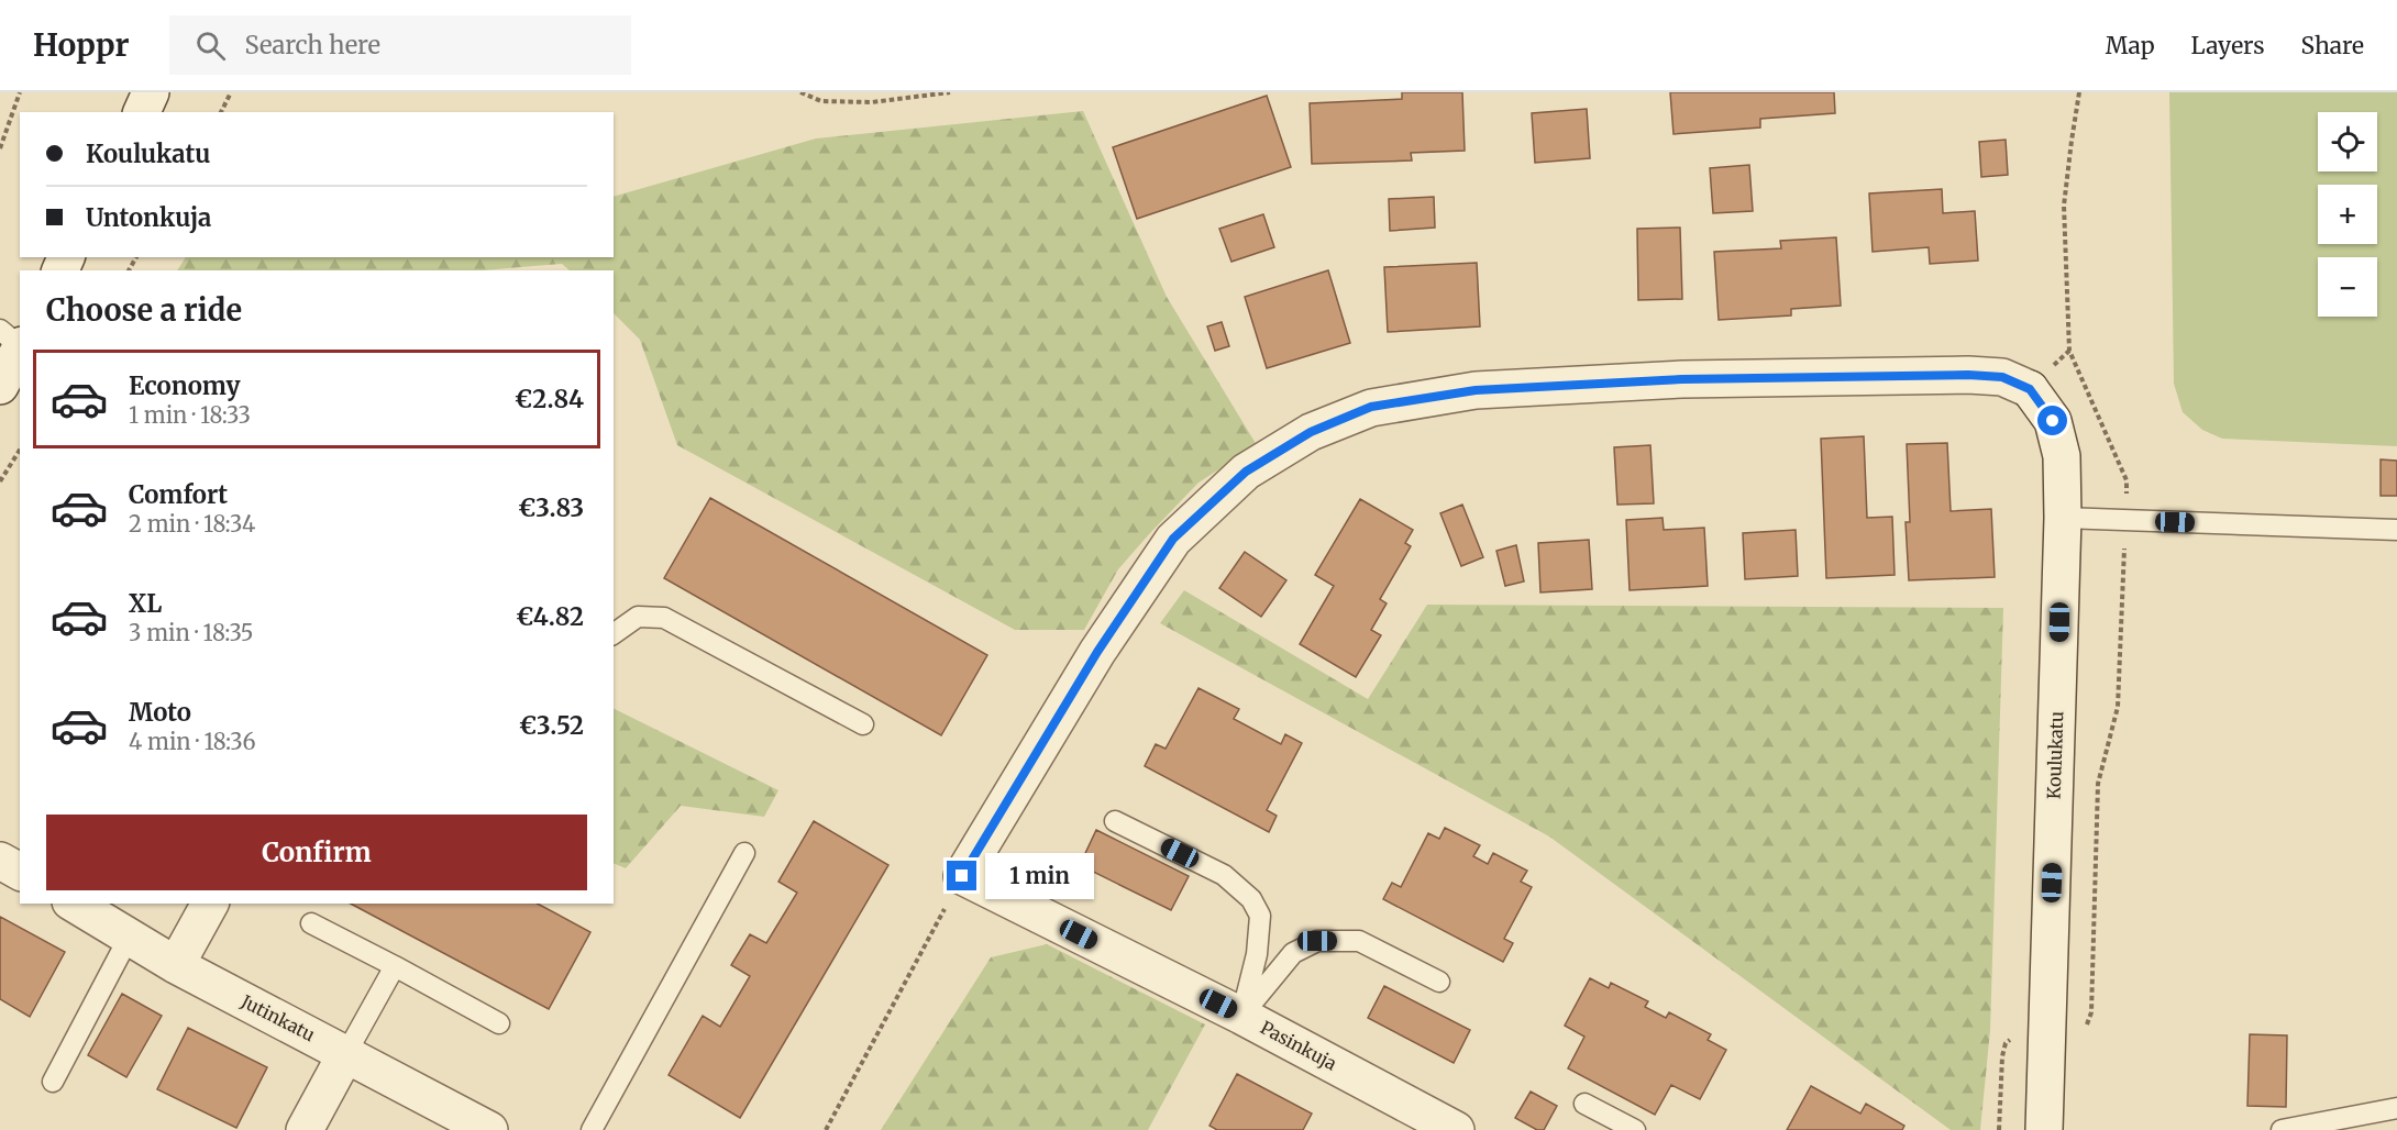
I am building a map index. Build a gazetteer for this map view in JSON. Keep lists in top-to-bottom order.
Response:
{
  "streets": {
    "street": ["Koulukatu", "Jutinkatu", "Pasinkuja"]
  },
  "crossings": [
    ["Koulukatu", "Pasinkuja"]
  ],
  "page": {
    "header": "Hoppr",
    "search": "Search here",
    "nav": ["Map", "Layers", "Share"],
    "map_buttons": ["+", "−"],
    "banner": ["Koulukatu", "Untonkuja"],
    "heading": "Choose a ride",
    "list": [
      {
        "name": "Economy",
        "note": "1 min · 18:33",
        "value": "€2.84"
      },
      {
        "name": "Comfort",
        "note": "2 min · 18:34",
        "value": "€3.83"
      },
      {
        "name": "XL",
        "note": "3 min · 18:35",
        "value": "€4.82"
      },
      {
        "name": "Moto",
        "note": "4 min · 18:36",
        "value": "€3.52"
      }
    ],
    "buttons": "Confirm",
    "bubble": "1 min"
  }
}
